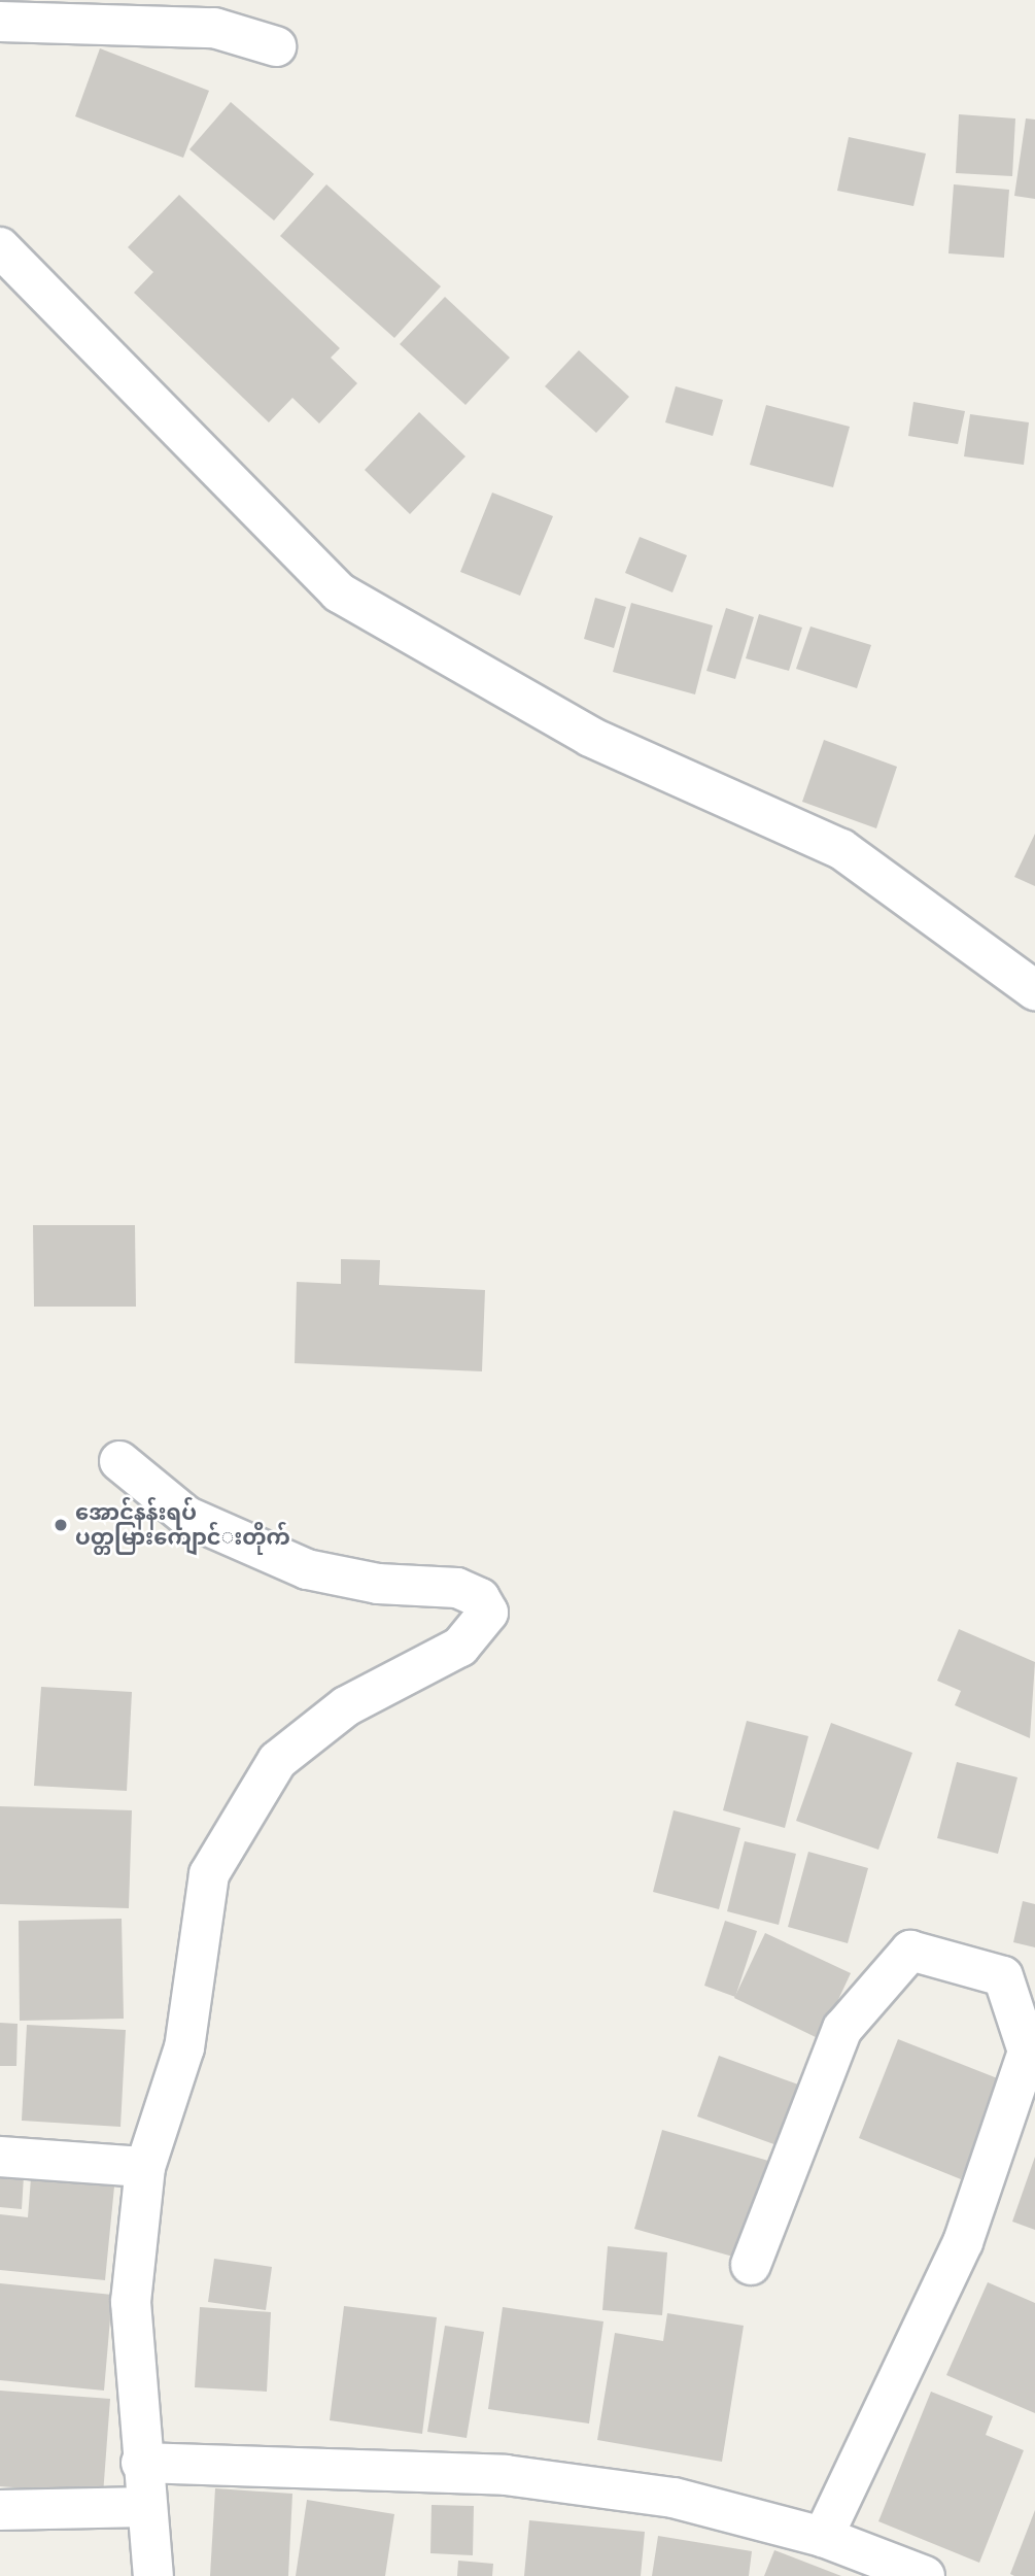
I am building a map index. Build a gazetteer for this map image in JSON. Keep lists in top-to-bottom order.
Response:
{
  "places": ["အောင်နန်းရပ် ပတ္တမြား‌ကျောင်‌းတိုက်"]
}
